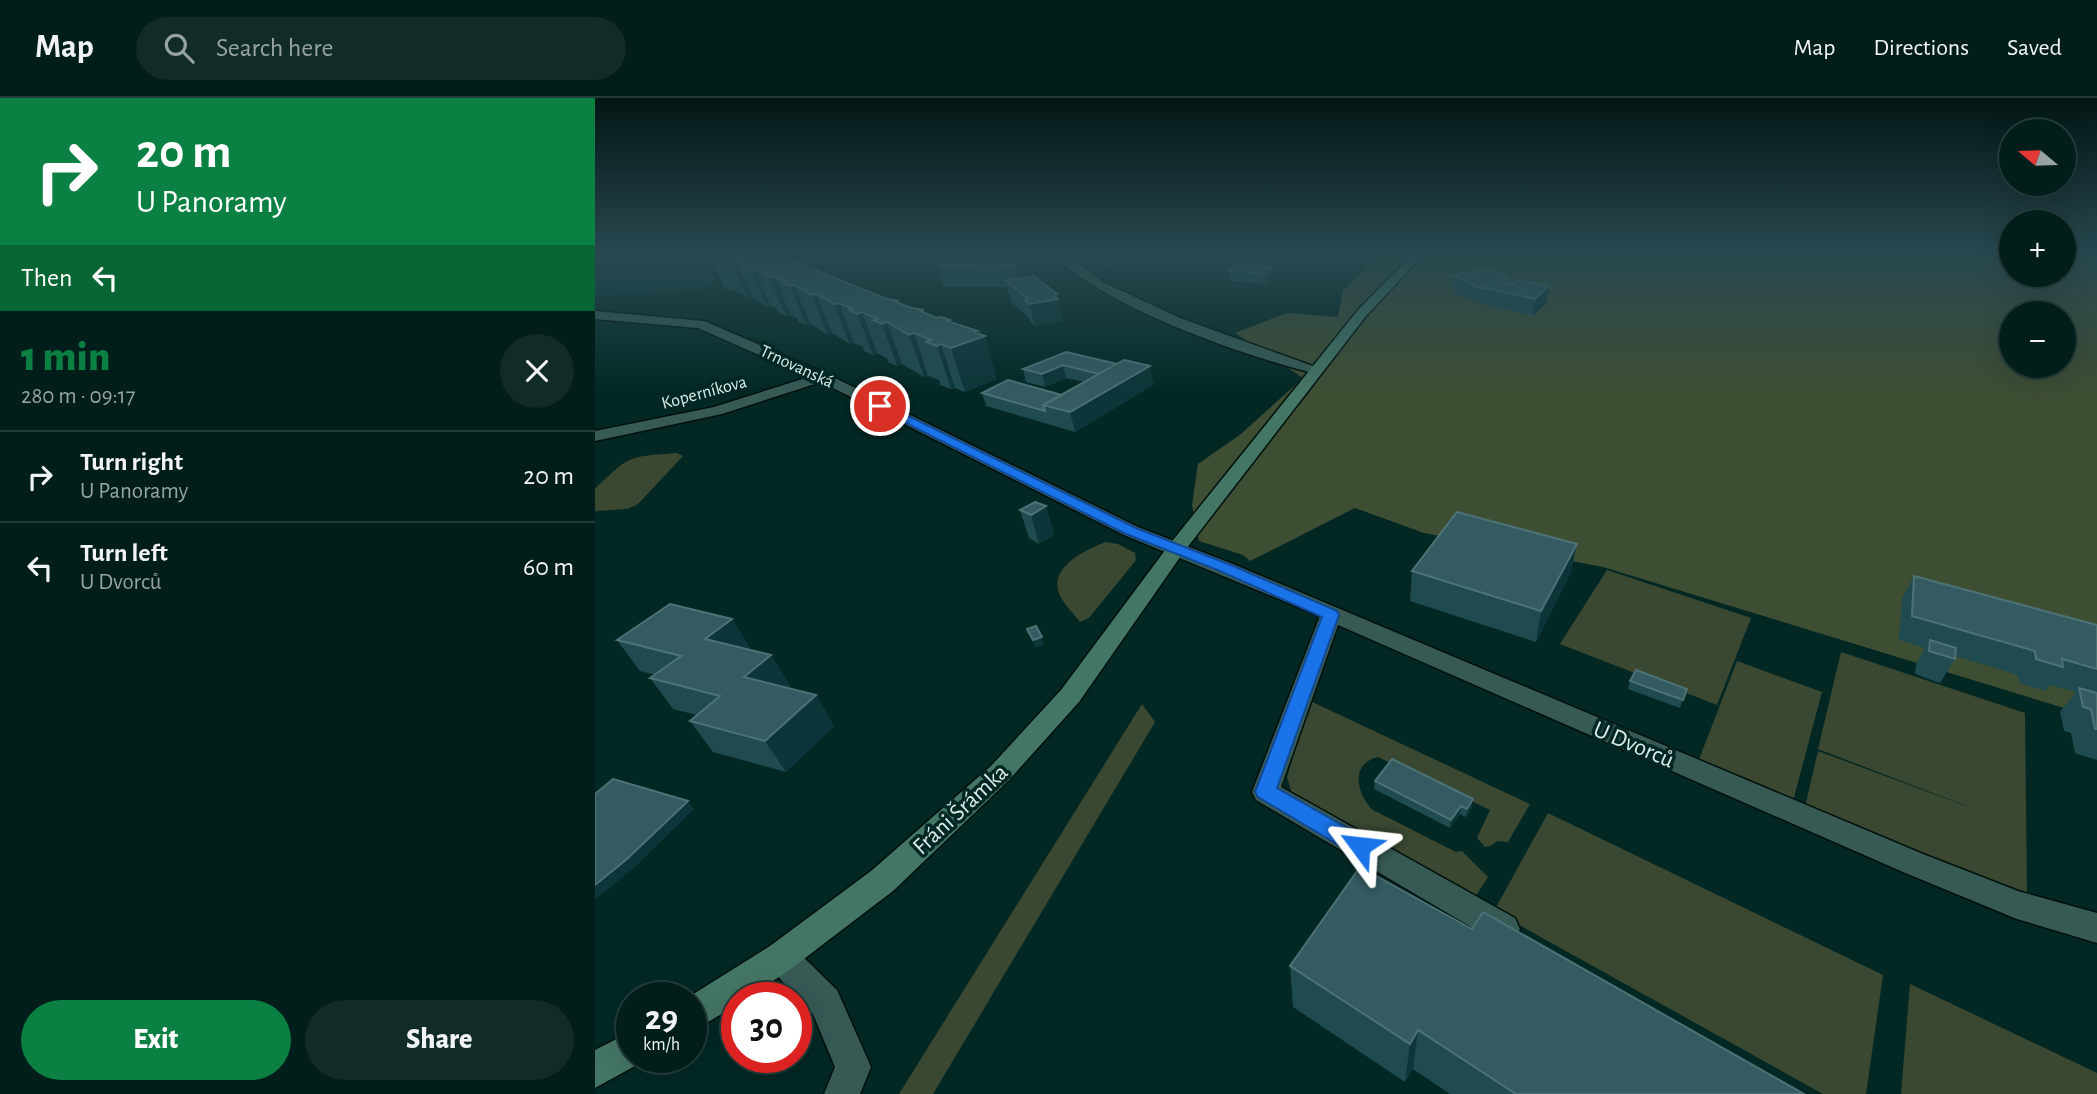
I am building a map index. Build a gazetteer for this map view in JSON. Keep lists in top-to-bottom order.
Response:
{
  "streets": {
    "street": [
      "Trnovanská",
      "Koperníkova",
      "U Dvorců",
      "Fráni Šrámka"
    ]
  },
  "crossings": [
    ["Trnovanská", "Koperníkova"],
    ["Trnovanská", "U Dvorců"],
    ["Trnovanská", "Fráni Šrámka"],
    ["U Dvorců", "Fráni Šrámka"]
  ],
  "north": "left",
  "page": {
    "header": "Map",
    "search": "Search here",
    "nav": ["Map", "Directions", "Saved"],
    "turn": ["20 m", "U Panoramy"],
    "map_buttons": ["+", "−"],
    "then": "Then",
    "heading": ["1 min", "280 m · 09:17"],
    "list": [
      {
        "name": "Turn right",
        "note": "U Panoramy",
        "value": "20 m"
      },
      {
        "name": "Turn left",
        "note": "U Dvorců",
        "value": "60 m"
      }
    ],
    "speed": "29 km/h",
    "limit": "30",
    "buttons": ["Exit", "Share"]
  }
}
